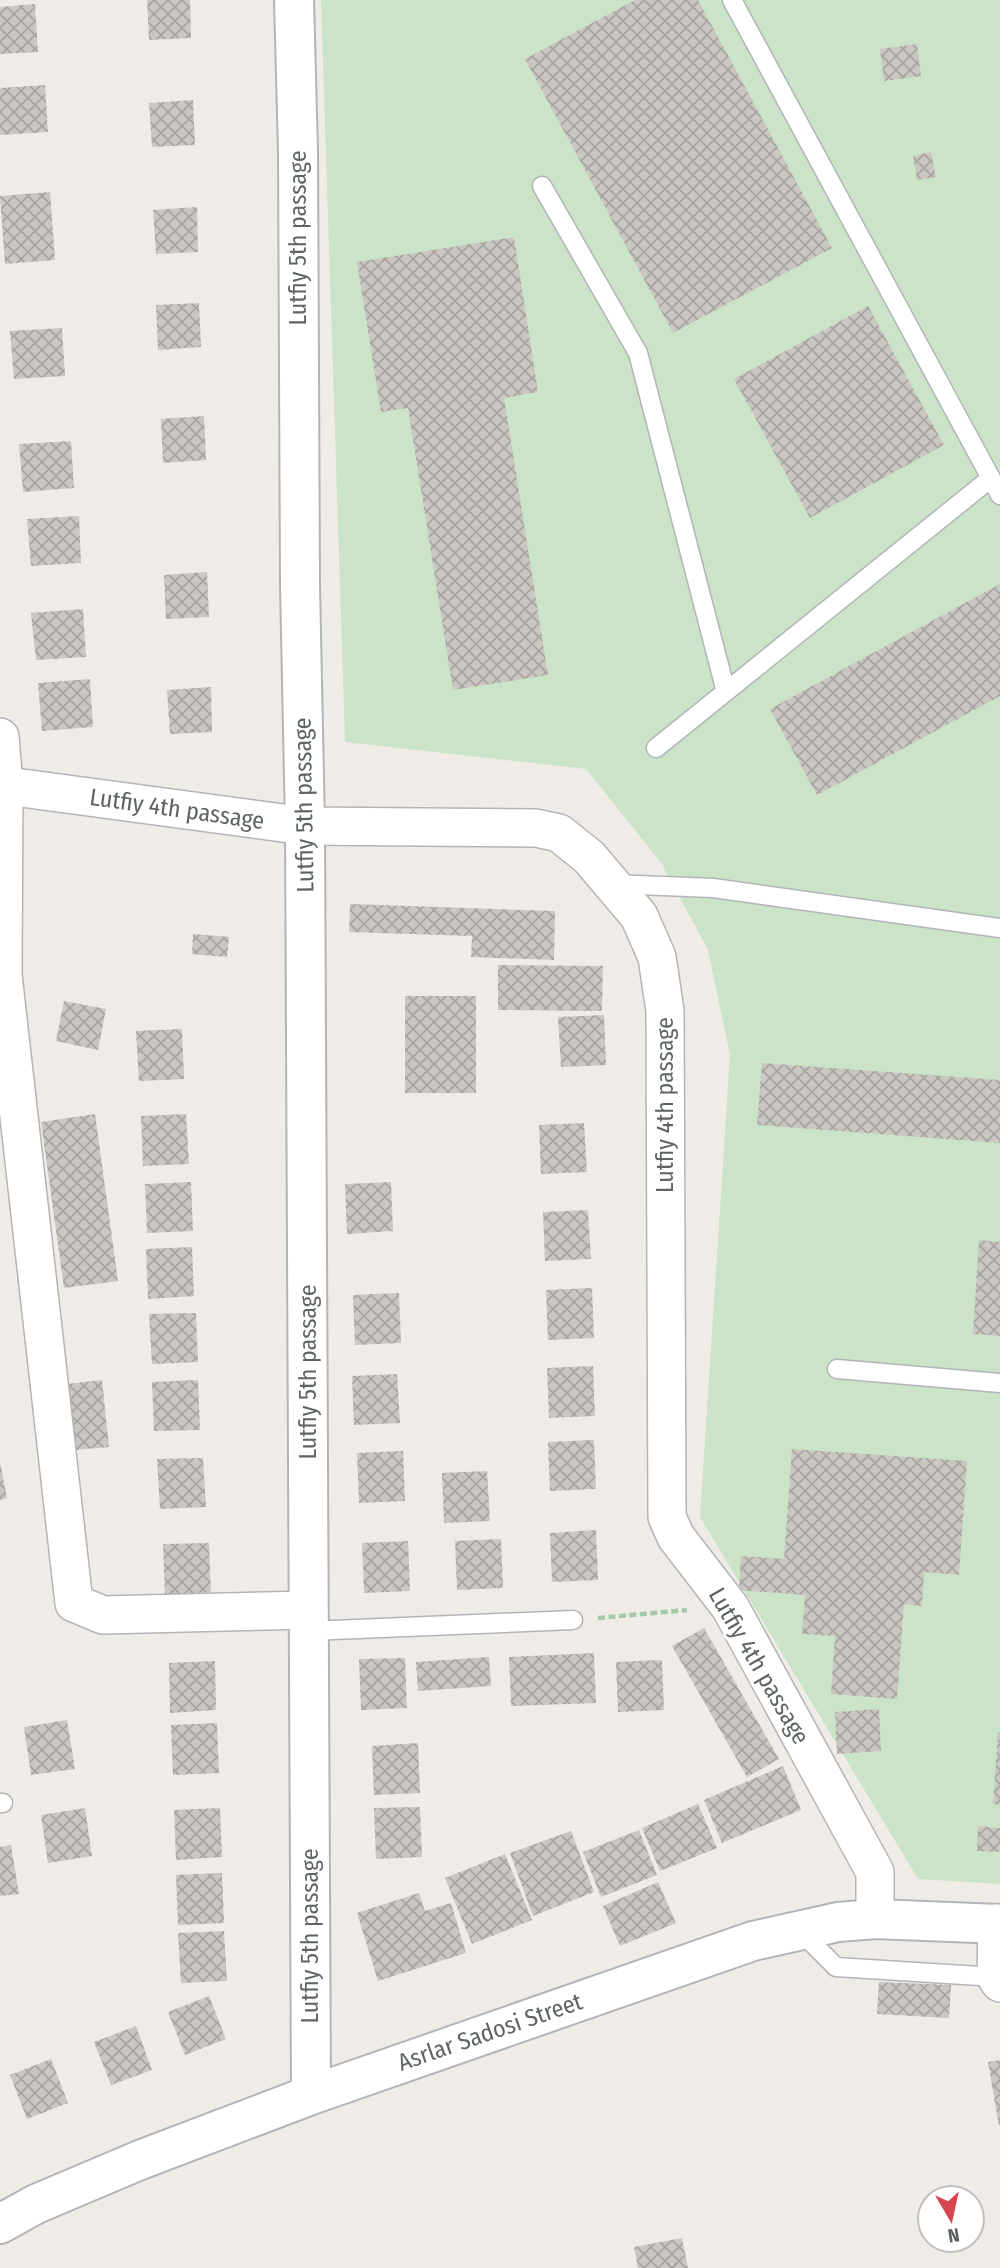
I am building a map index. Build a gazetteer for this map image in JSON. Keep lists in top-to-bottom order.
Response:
{
  "streets": {
    "street": ["Lutfiy 5th passage", "Lutfiy 4th passage", "Asrlar Sadosi Street"]
  },
  "crossings": [
    ["Lutfiy 5th passage", "Lutfiy 4th passage"],
    ["Lutfiy 5th passage", "Asrlar Sadosi Street"],
    ["Lutfiy 4th passage", "Asrlar Sadosi Street"]
  ],
  "north": "bottom"
}
